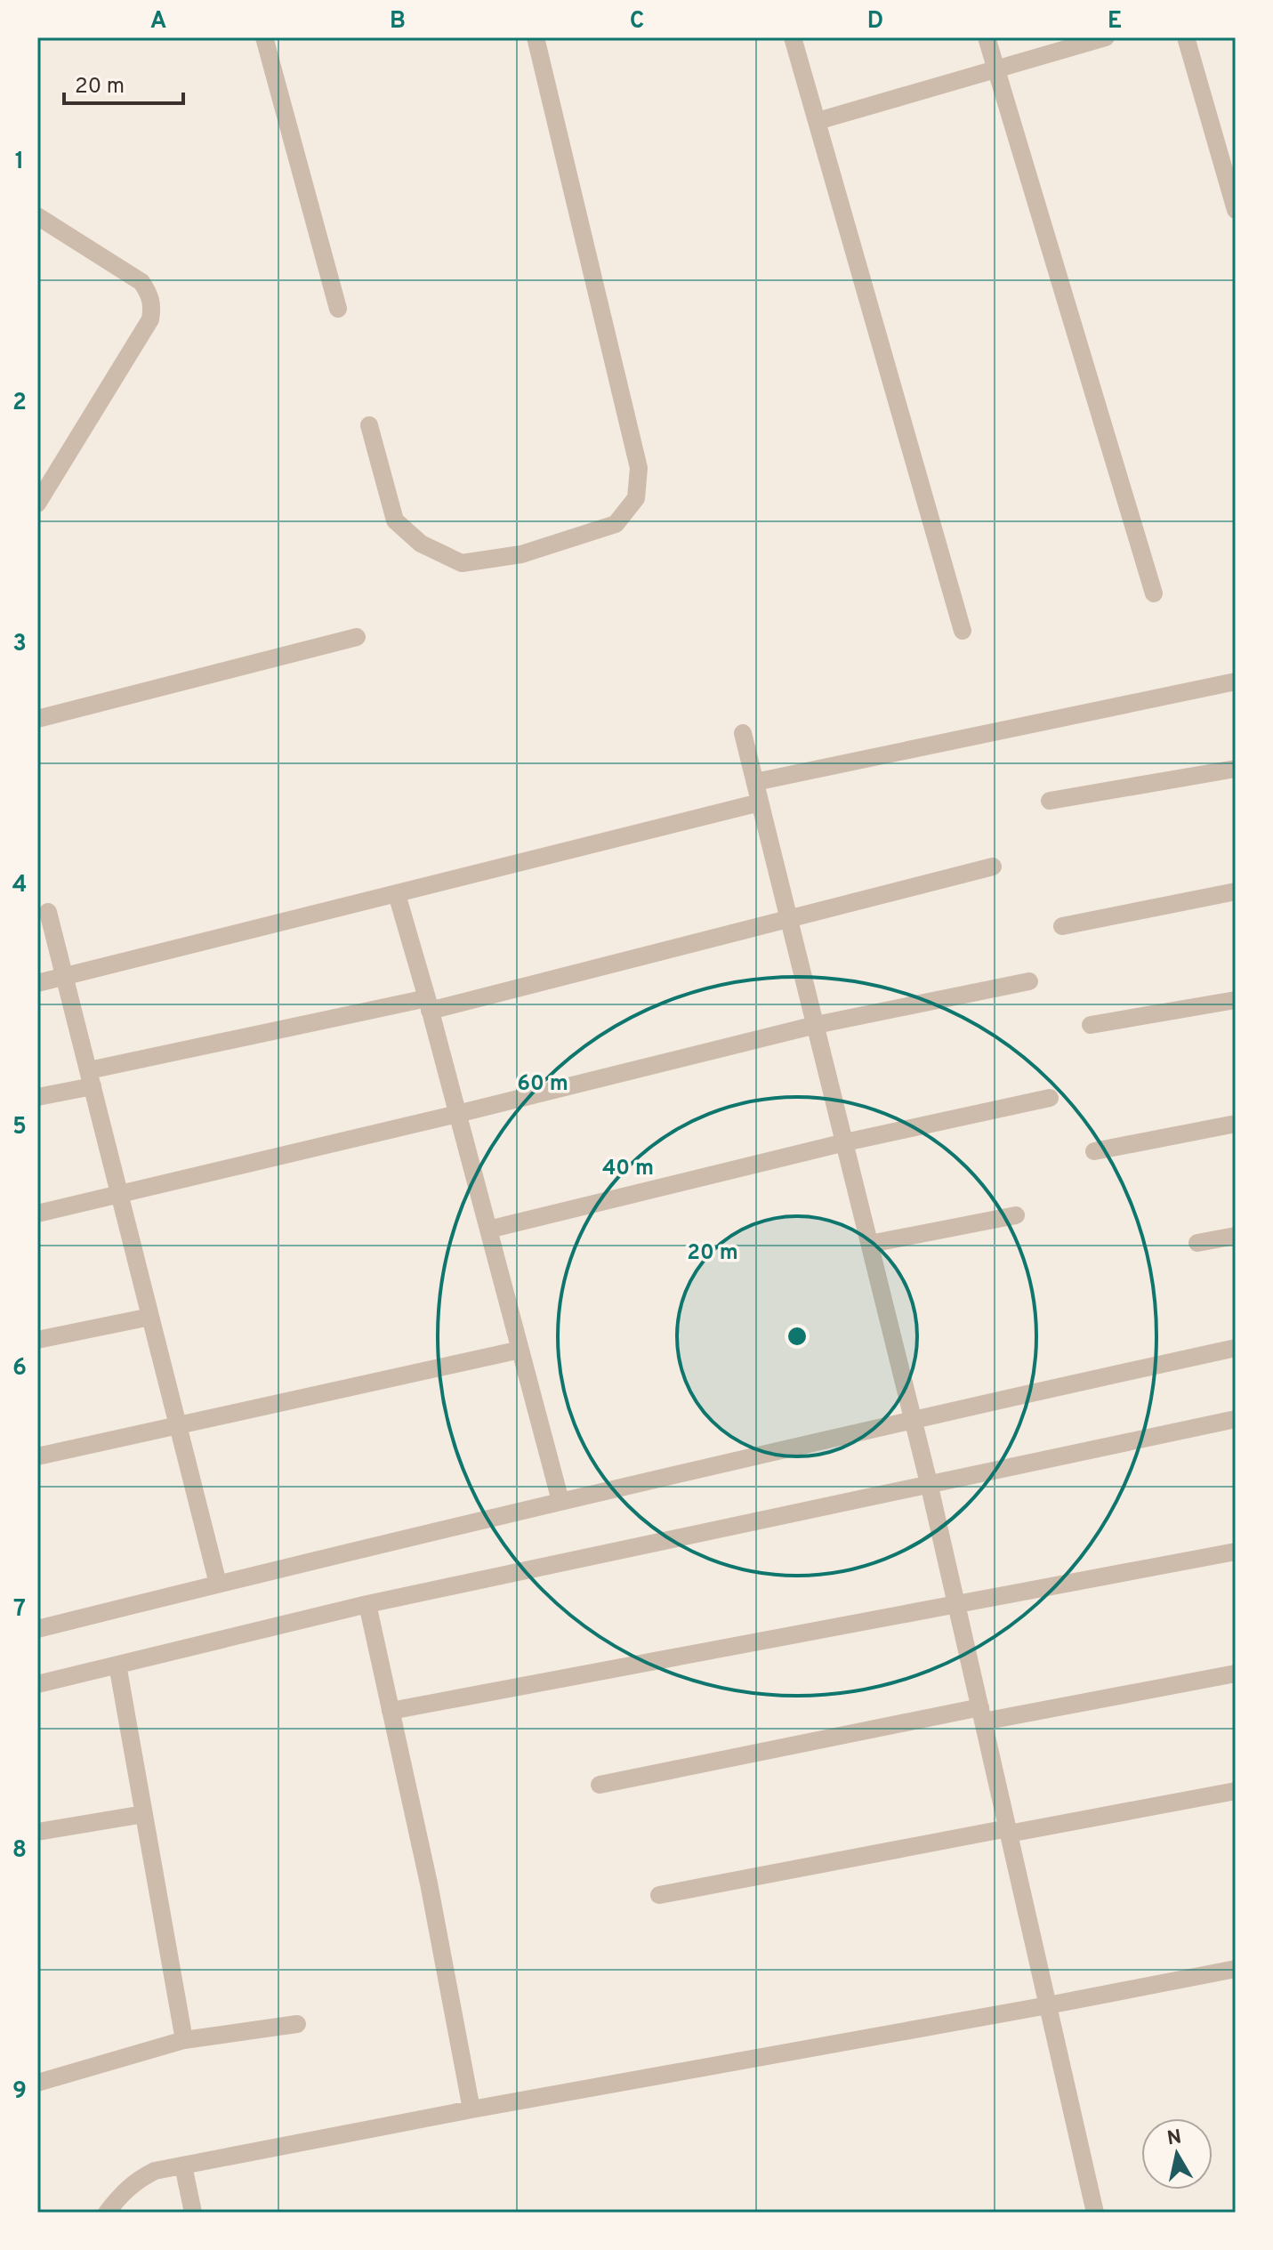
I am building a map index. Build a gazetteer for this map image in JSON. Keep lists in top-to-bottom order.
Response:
{
  "scale_bar": "20 m",
  "north": "top",
  "grid": {
    "columns": [
      "A",
      "B",
      "C",
      "D",
      "E"
    ],
    "rows": [
      "1",
      "2",
      "3",
      "4",
      "5",
      "6",
      "7",
      "8",
      "9"
    ]
  },
  "rings": ["60 m", "40 m", "20 m"]
}
